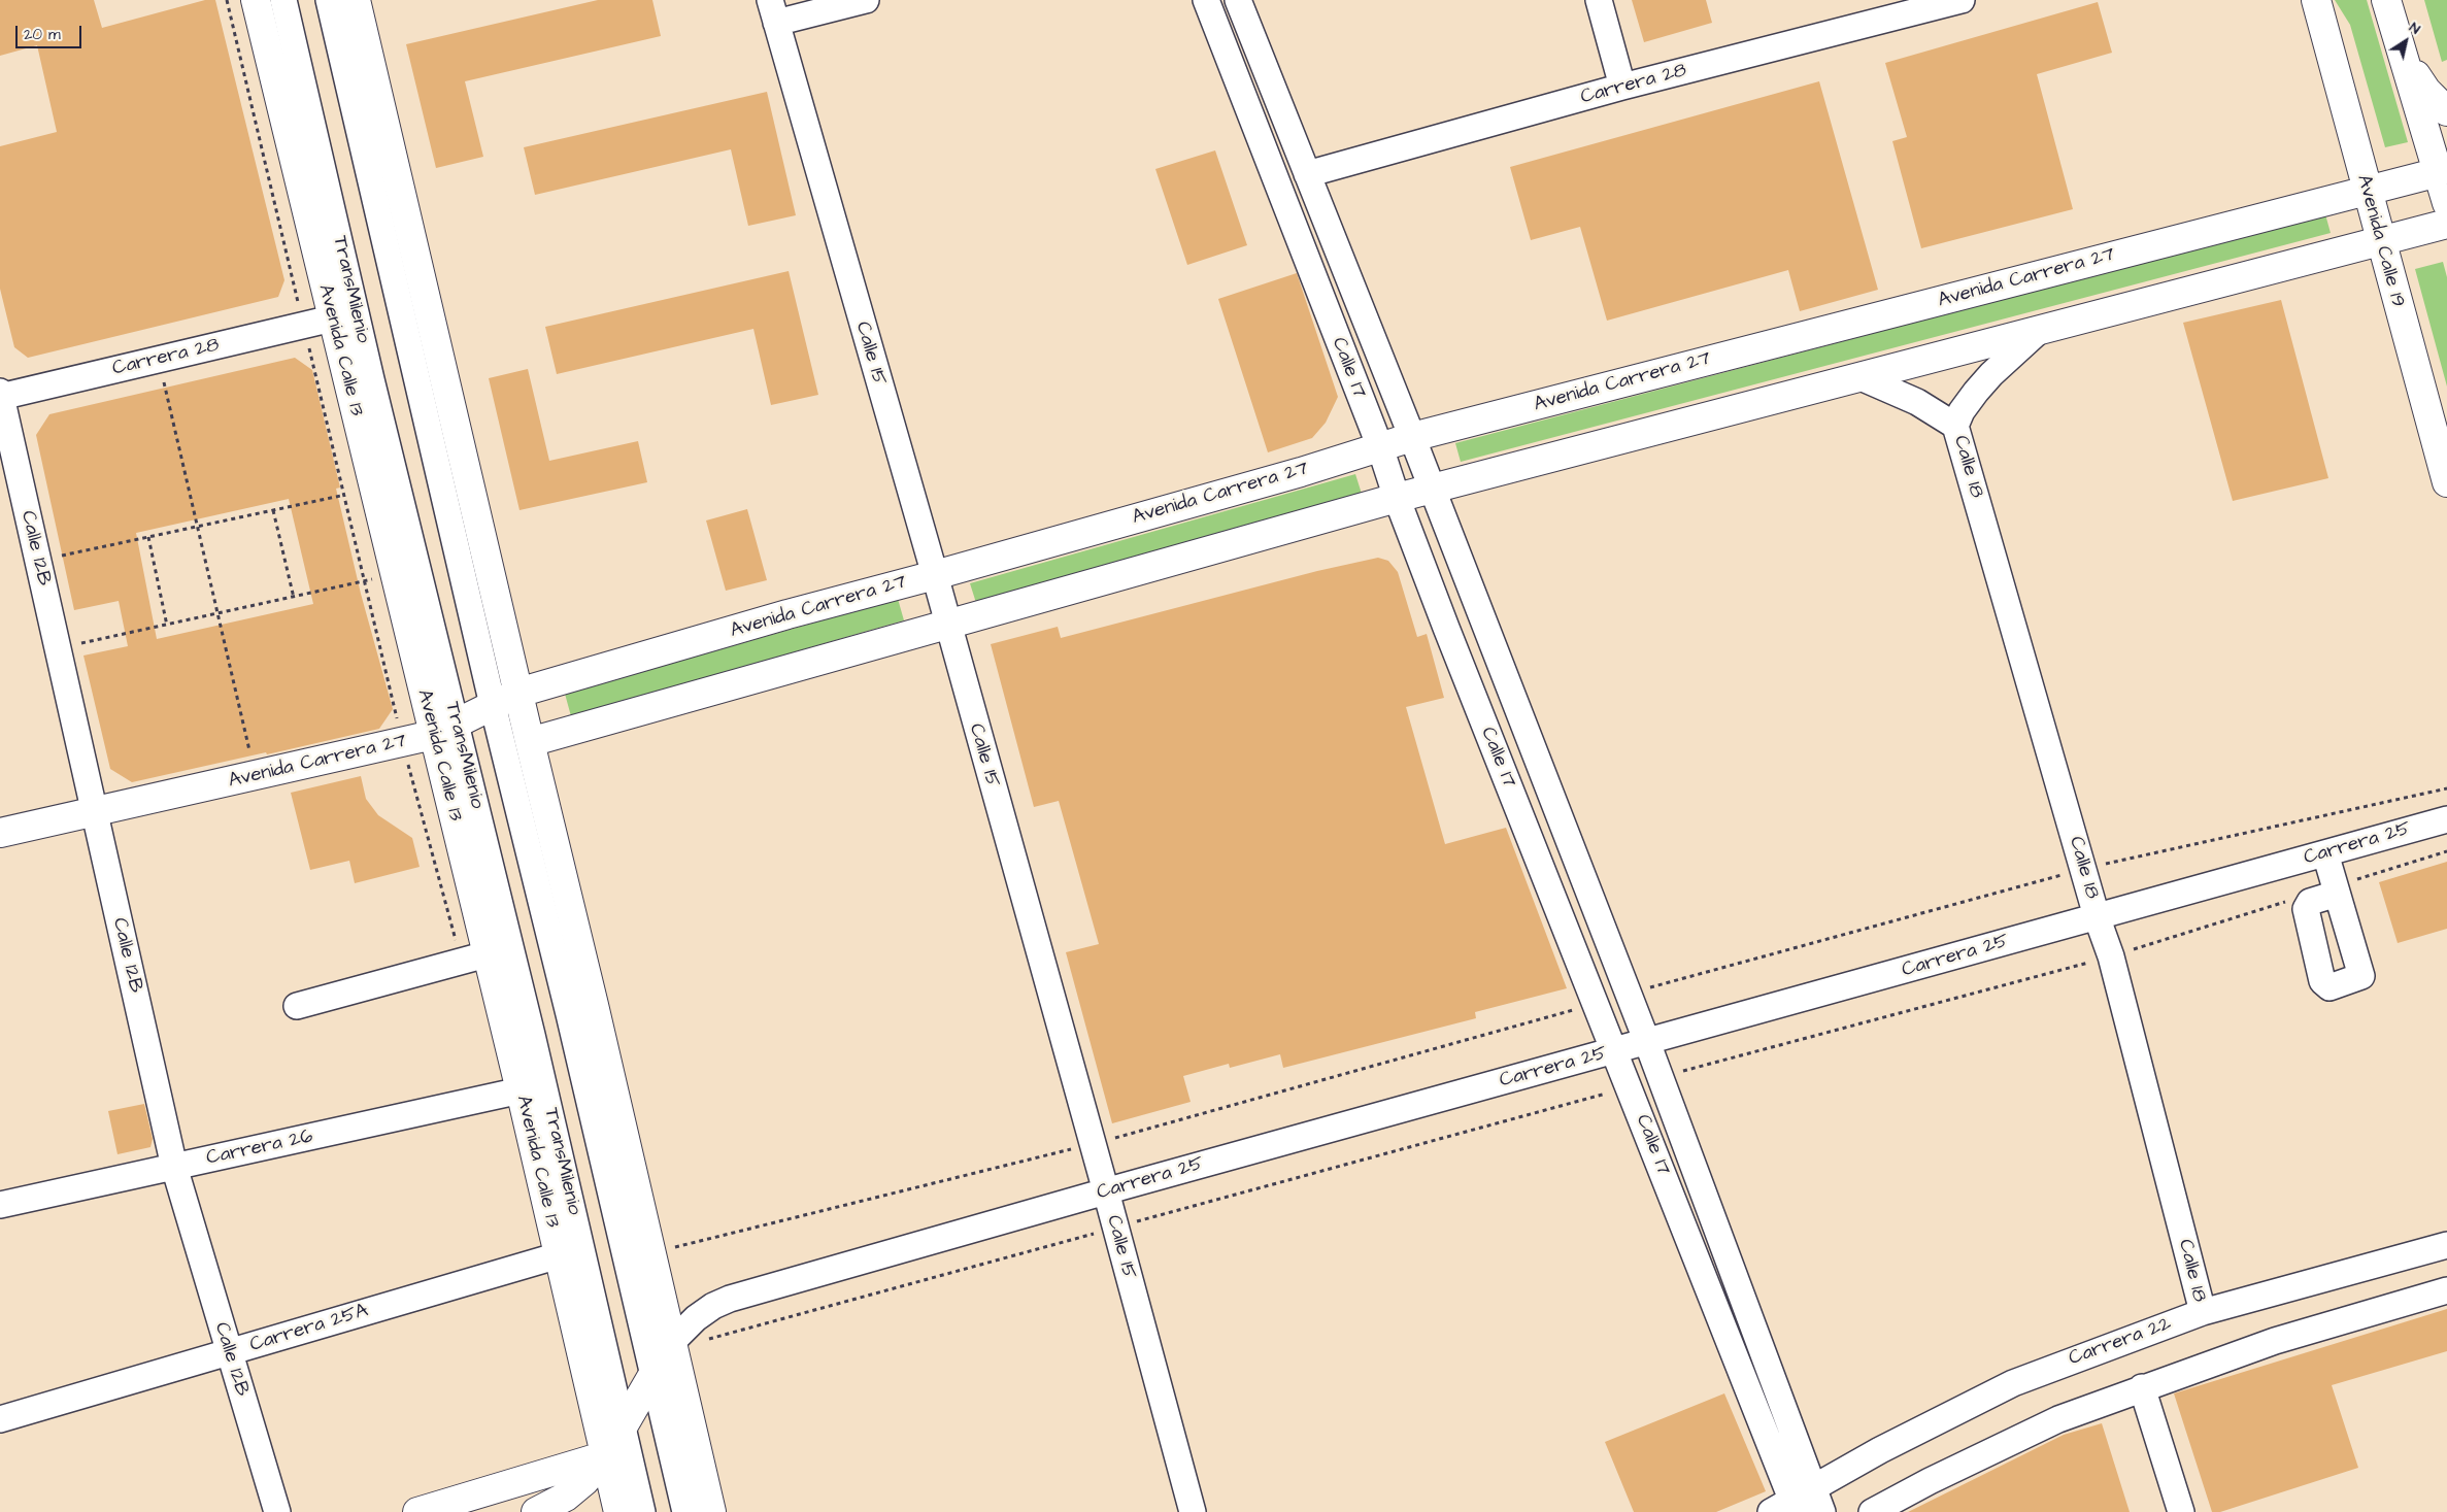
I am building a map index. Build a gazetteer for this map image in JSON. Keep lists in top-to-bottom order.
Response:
{
  "streets": {
    "main road": ["Avenida Calle 19", "Avenida Carrera 27", "Avenida Calle 13"],
    "street": [
      "Carrera 28",
      "TransMilenio",
      "Calle 15",
      "Calle 17",
      "Calle 18",
      "Calle 12B",
      "Carrera 25",
      "Carrera 26",
      "Carrera 25A",
      "Carrera 22"
    ]
  },
  "crossings": [
    ["Carrera 28", "Avenida Calle 13"],
    ["Carrera 28", "Calle 17"],
    ["Carrera 28", "Calle 12B"],
    ["Avenida Calle 19", "Avenida Carrera 27"],
    ["Avenida Carrera 27", "TransMilenio"],
    ["Avenida Carrera 27", "Avenida Calle 13"],
    ["Avenida Carrera 27", "Calle 15"],
    ["Avenida Carrera 27", "Calle 17"],
    ["Avenida Carrera 27", "Calle 12B"],
    ["TransMilenio", "Avenida Calle 13"],
    ["Avenida Calle 13", "Carrera 26"],
    ["Avenida Calle 13", "Carrera 25A"],
    ["Calle 15", "Carrera 25"],
    ["Calle 17", "Carrera 25"],
    ["Calle 17", "Carrera 22"],
    ["Calle 18", "Carrera 25"],
    ["Calle 18", "Carrera 22"],
    ["Calle 12B", "Carrera 26"],
    ["Calle 12B", "Carrera 25A"]
  ],
  "scale_bar": "20 m",
  "north": "top right"
}
